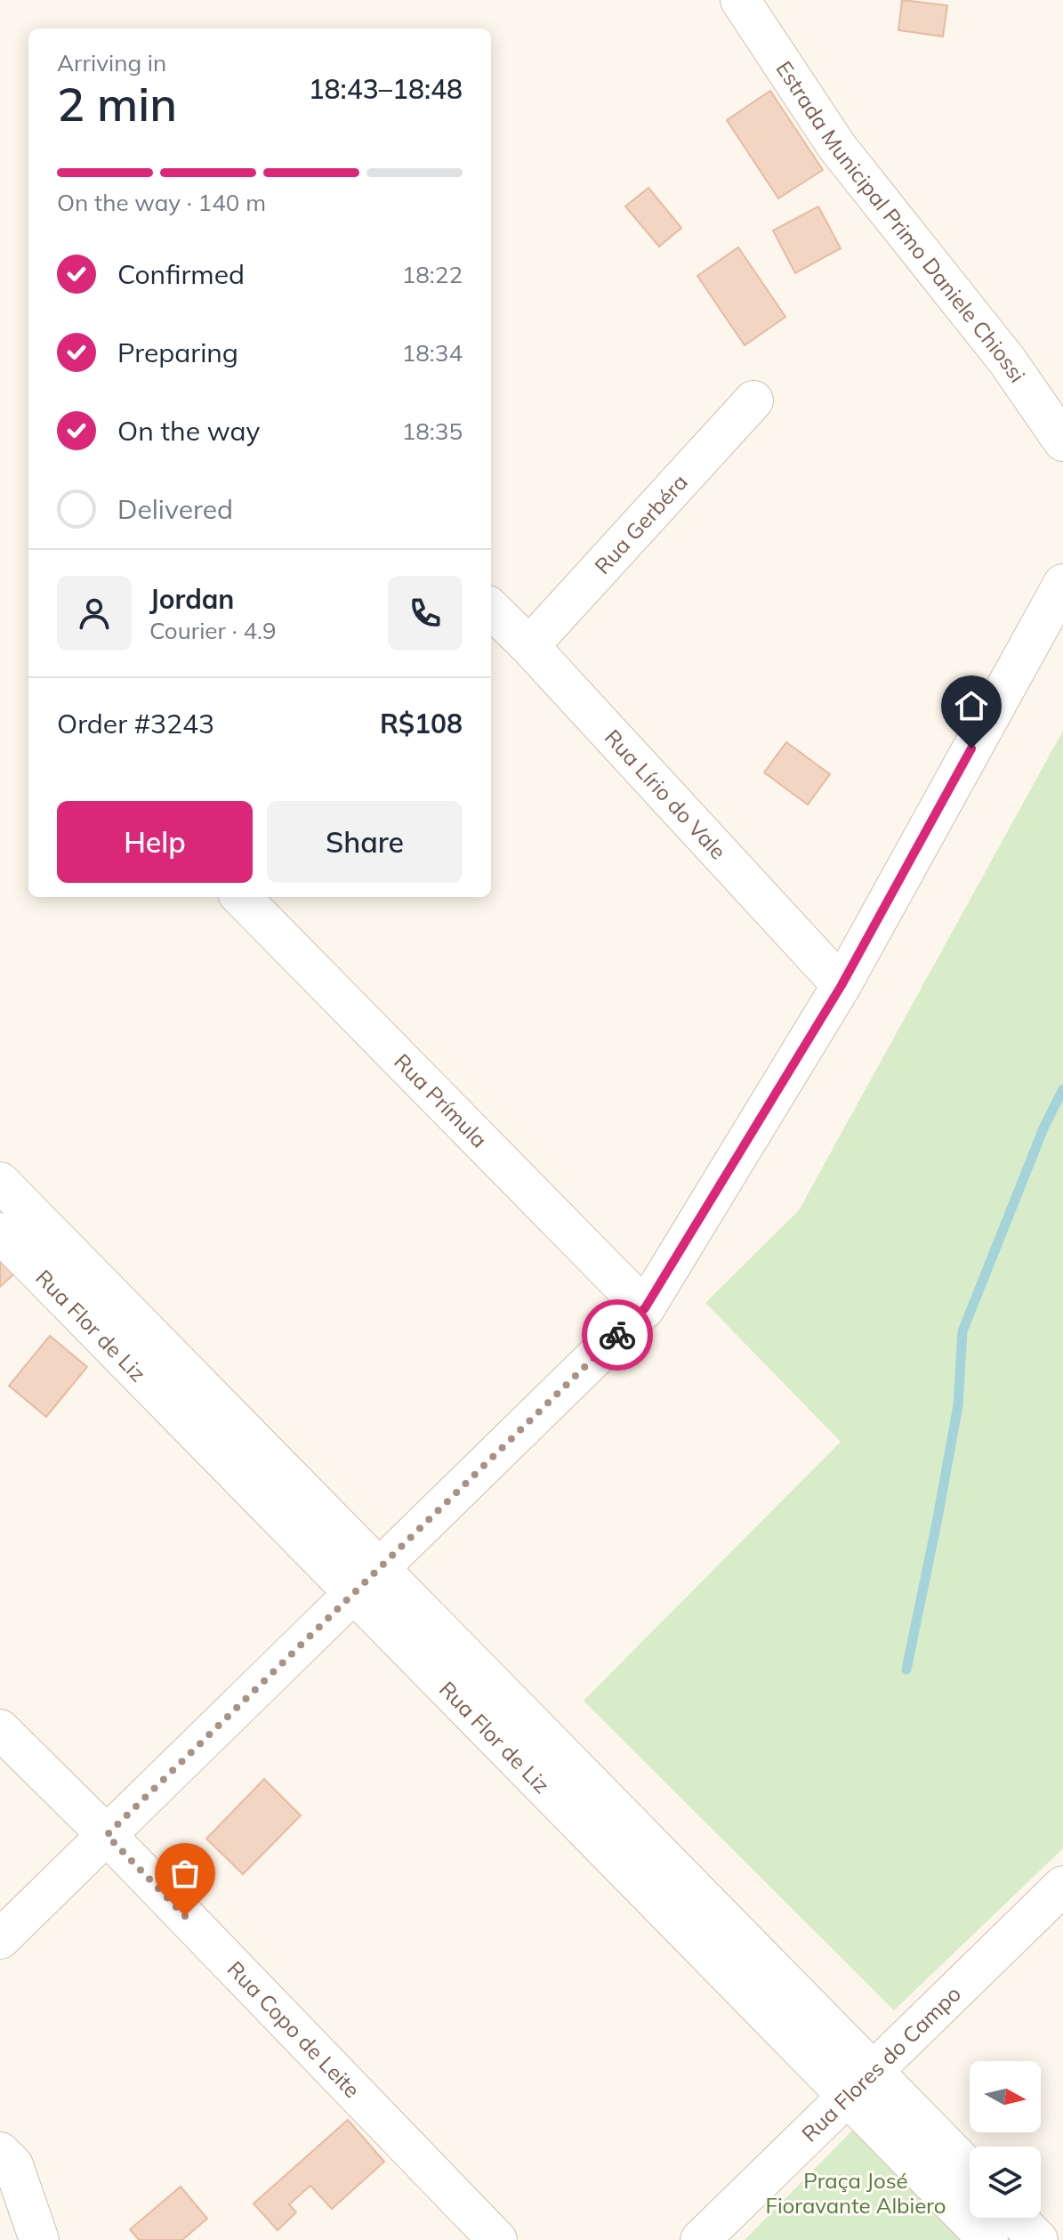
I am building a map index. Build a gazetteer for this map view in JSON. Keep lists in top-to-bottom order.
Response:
{
  "streets": {
    "street": [
      "Estrada Municipal Primo Daniele Chiossi",
      "Rua Gerbéra",
      "Rua Lírio do Vale",
      "Rua Prímula",
      "Rua Flor de Liz",
      "Rua Copo de Leite",
      "Rua Flores do Campo"
    ]
  },
  "crossings": [
    ["Rua Gerbéra", "Rua Lírio do Vale"],
    ["Rua Flor de Liz", "Rua Flores do Campo"]
  ],
  "parks": ["Praça José Fioravante Albiero"],
  "north": "right",
  "page": {
    "heading": ["2 min", "Arriving in", "18:43–18:48"],
    "panel": [
      "Jordan",
      "Courier · 4.9",
      "Order #3243",
      "R$108"
    ],
    "bar": "On the way · 140 m",
    "list": [
      ["Confirmed", "18:22"],
      ["Preparing", "18:34"],
      ["On the way", "18:35"],
      "Delivered"
    ],
    "buttons": ["Help", "Share"]
  }
}
